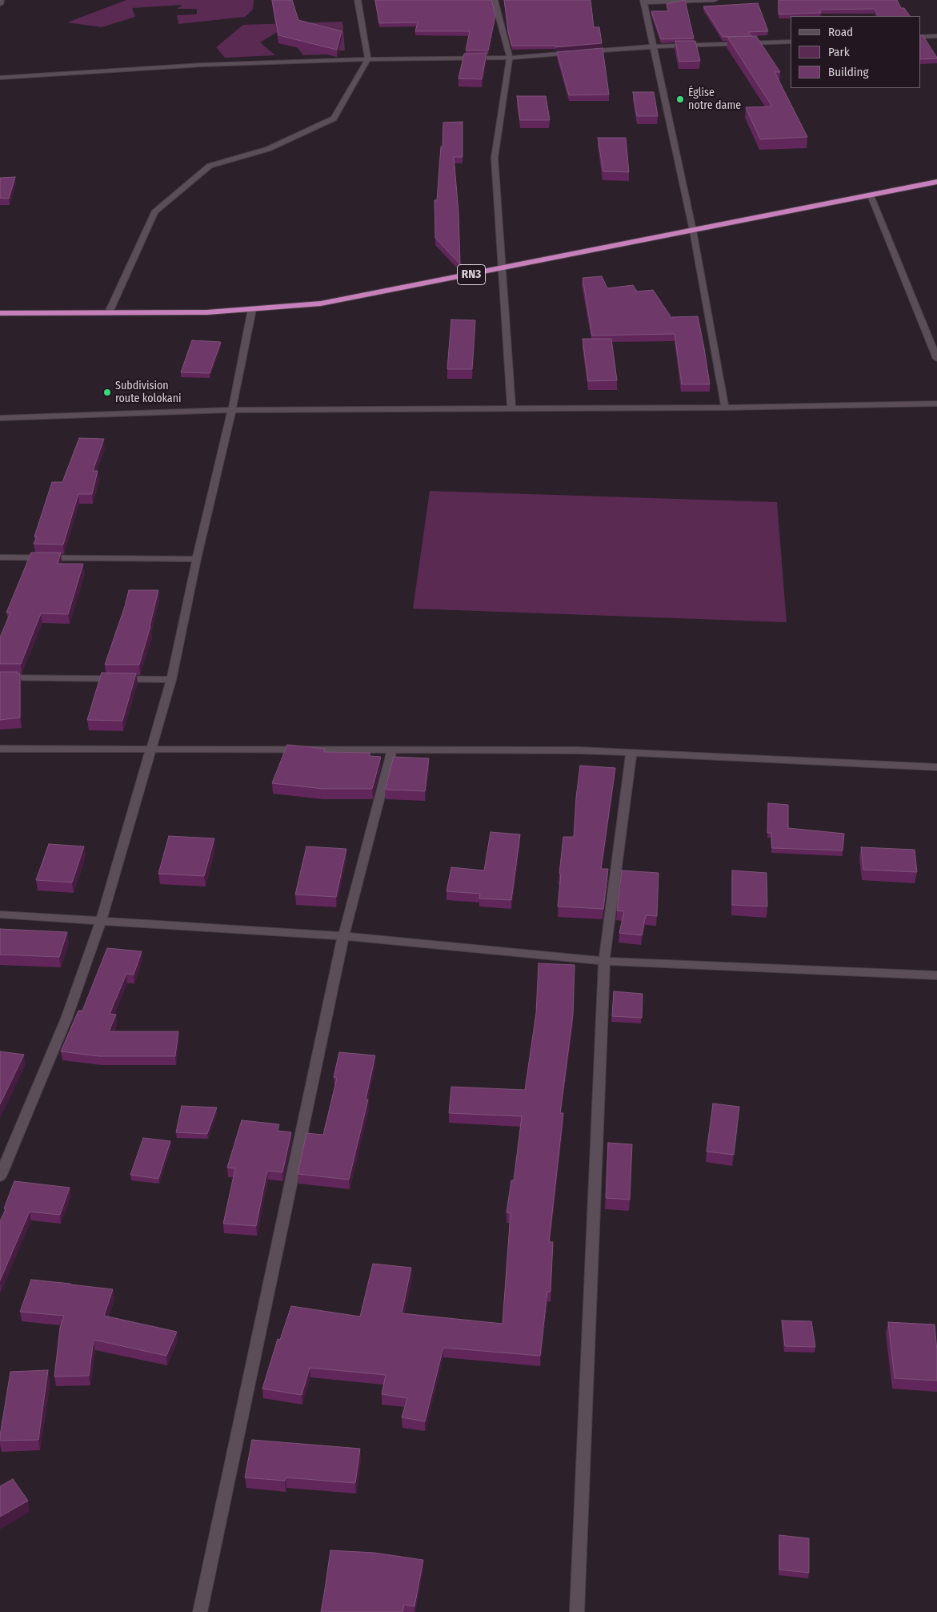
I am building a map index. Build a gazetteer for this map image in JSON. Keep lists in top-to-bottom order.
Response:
{
  "streets": {
    "highway": ["RN3"]
  },
  "places": ["Église notre dame", "Subdivision route kolokani"],
  "legend": ["Road", "Park", "Building"]
}
